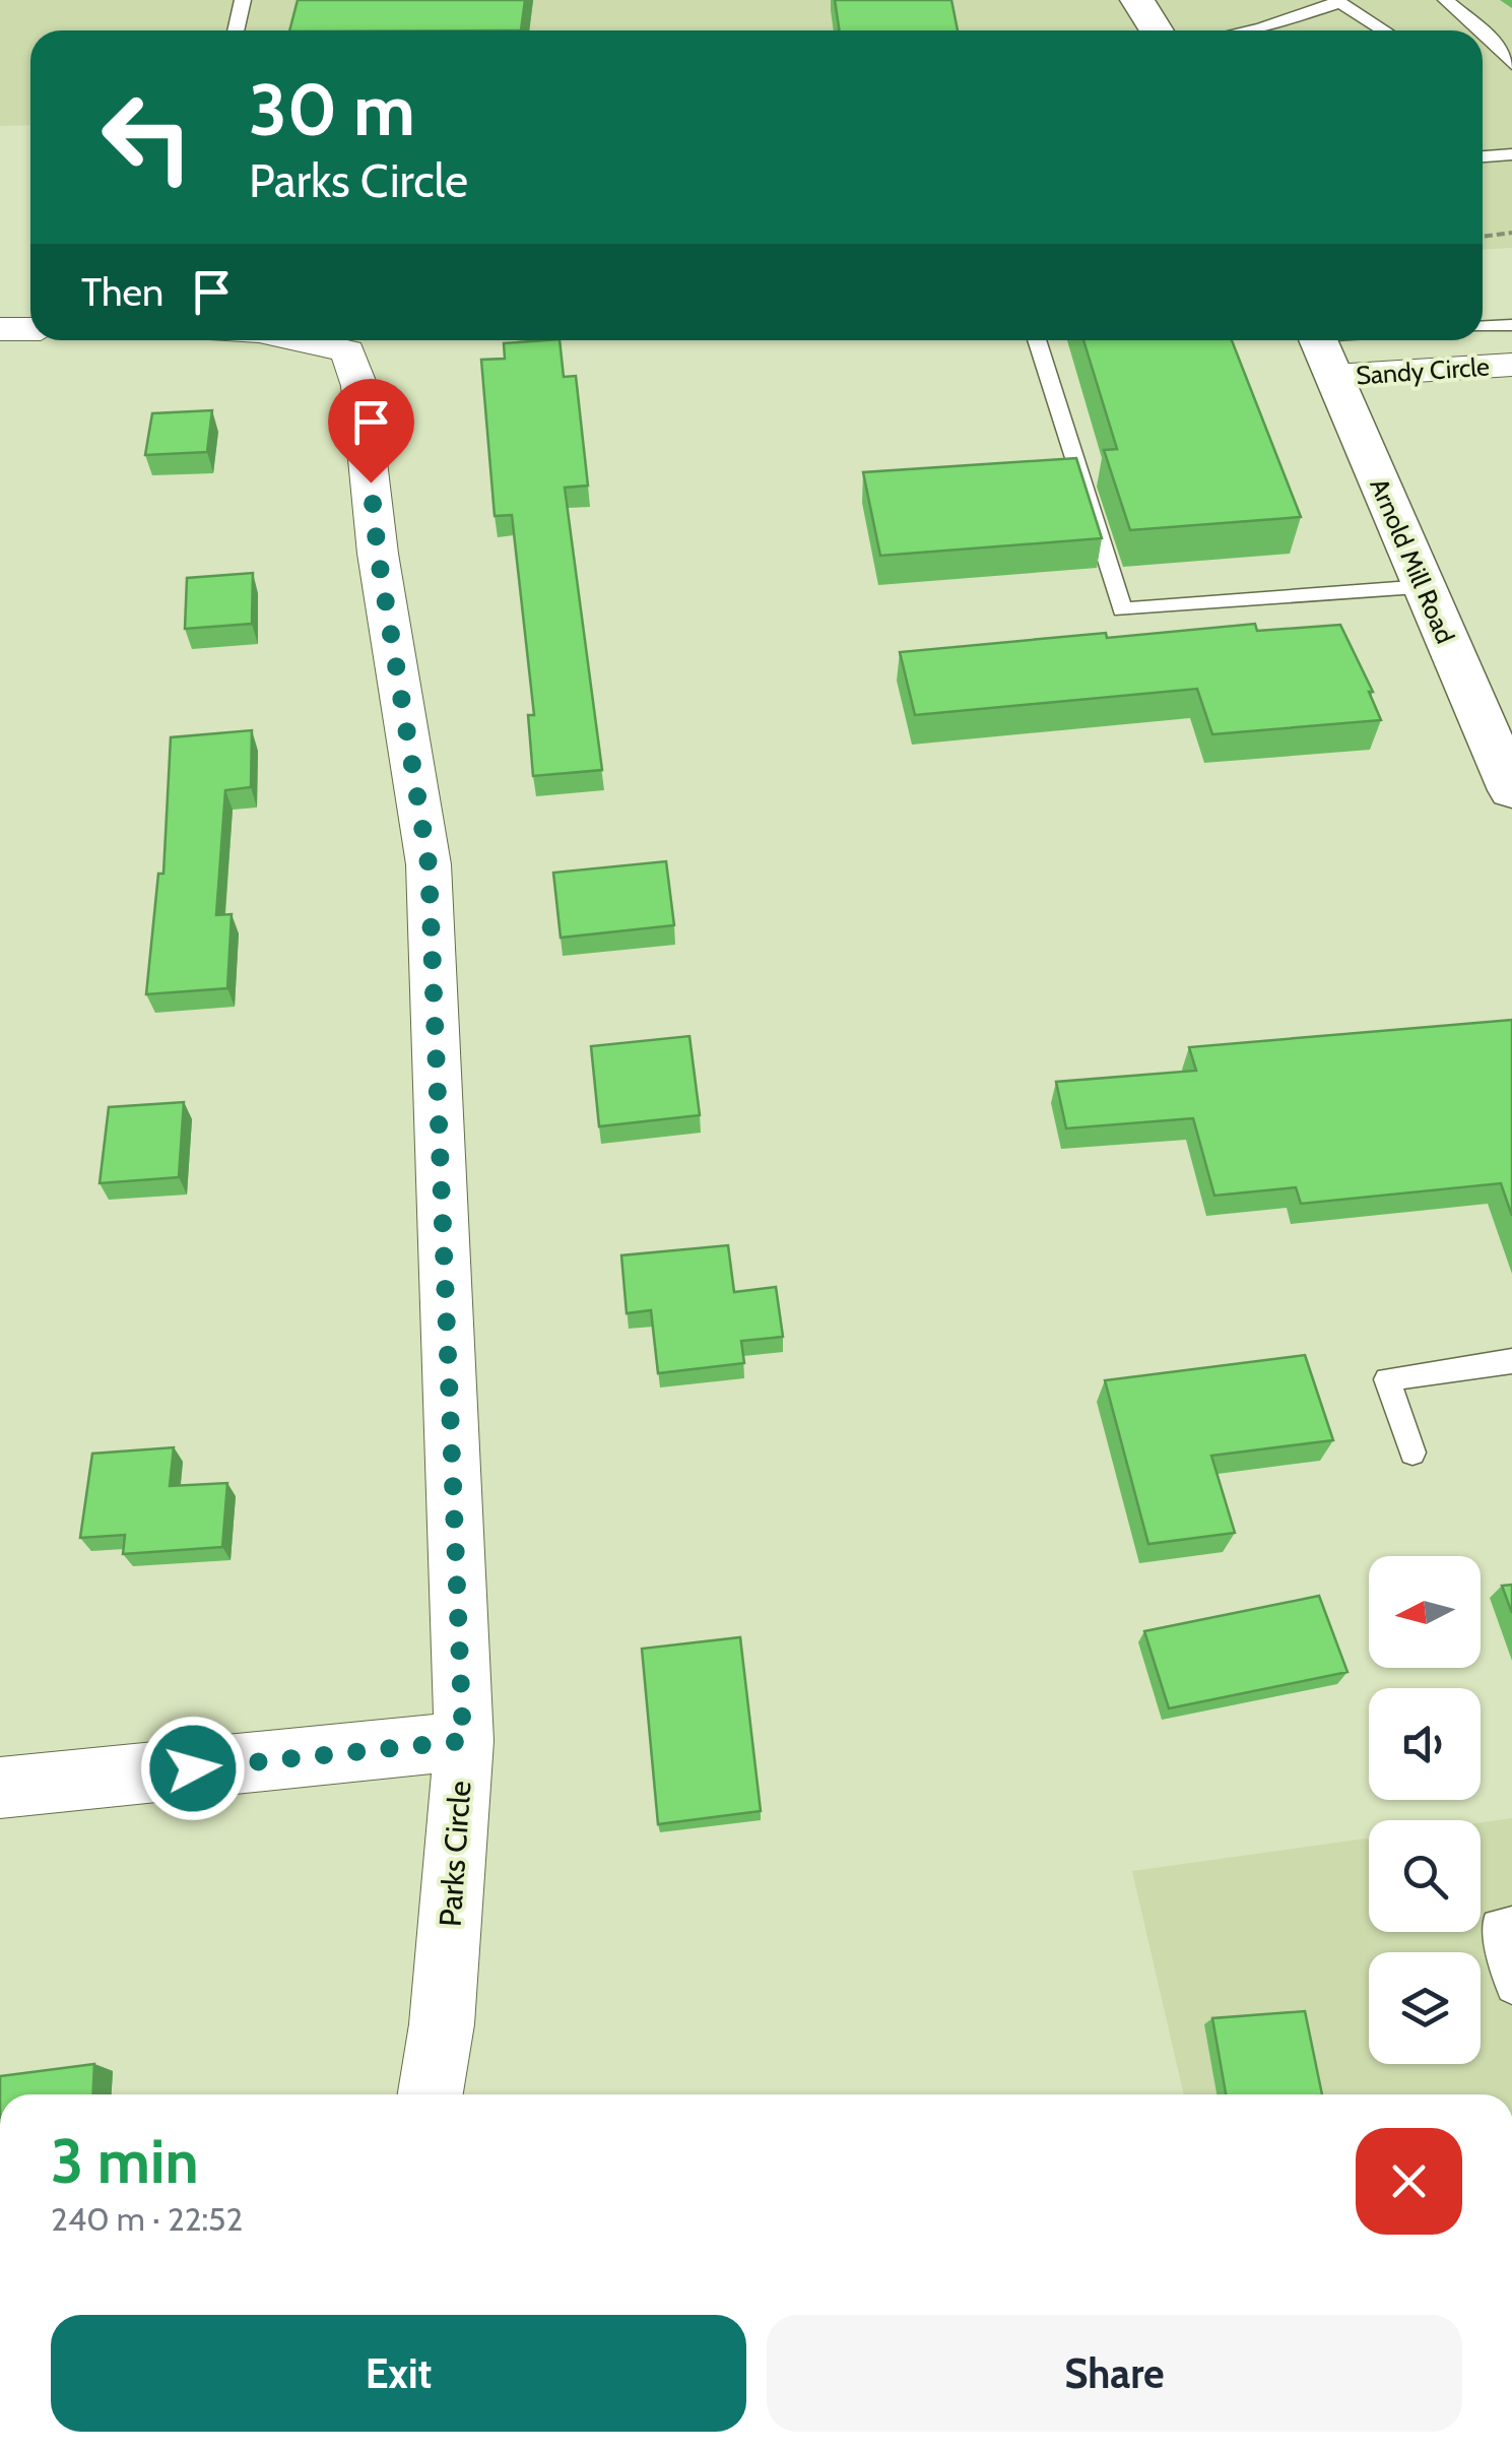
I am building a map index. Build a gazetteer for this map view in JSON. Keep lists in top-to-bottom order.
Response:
{
  "streets": {
    "main road": ["Arnold Mill Road"],
    "street": ["Sandy Circle", "Parks Circle"]
  },
  "crossings": [
    ["Sandy Circle", "Arnold Mill Road"]
  ],
  "north": "left",
  "page": {
    "turn": ["30 m", "Parks Circle"],
    "then": "Then",
    "heading": ["3 min", "240 m · 22:52"],
    "buttons": ["Exit", "Share"]
  }
}
